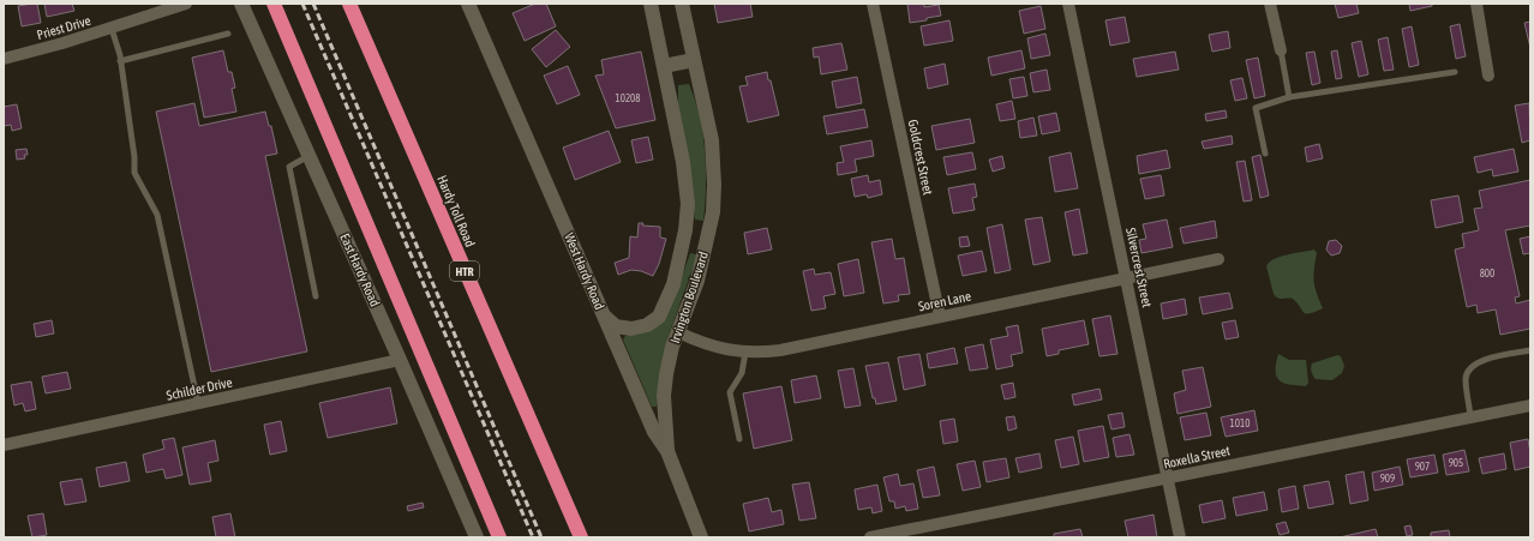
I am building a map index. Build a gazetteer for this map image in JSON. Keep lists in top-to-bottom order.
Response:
{
  "streets": {
    "highway": ["Hardy Toll Road", "HTR"],
    "main road": ["East Hardy Road", "West Hardy Road", "Irvington Boulevard"],
    "street": [
      "Priest Drive",
      "Goldcrest Street",
      "Silvercrest Street",
      "Soren Lane",
      "Schilder Drive",
      "Roxella Street"
    ]
  },
  "crossings": [
    ["Goldcrest Street", "Soren Lane"],
    ["Silvercrest Street", "Soren Lane"],
    ["Silvercrest Street", "Roxella Street"],
    ["East Hardy Road", "Schilder Drive"],
    ["West Hardy Road", "Irvington Boulevard"],
    ["Irvington Boulevard", "Soren Lane"]
  ],
  "house_numbers": [
    "10208",
    "800",
    "1010",
    "905",
    "907",
    "909"
  ]
}
